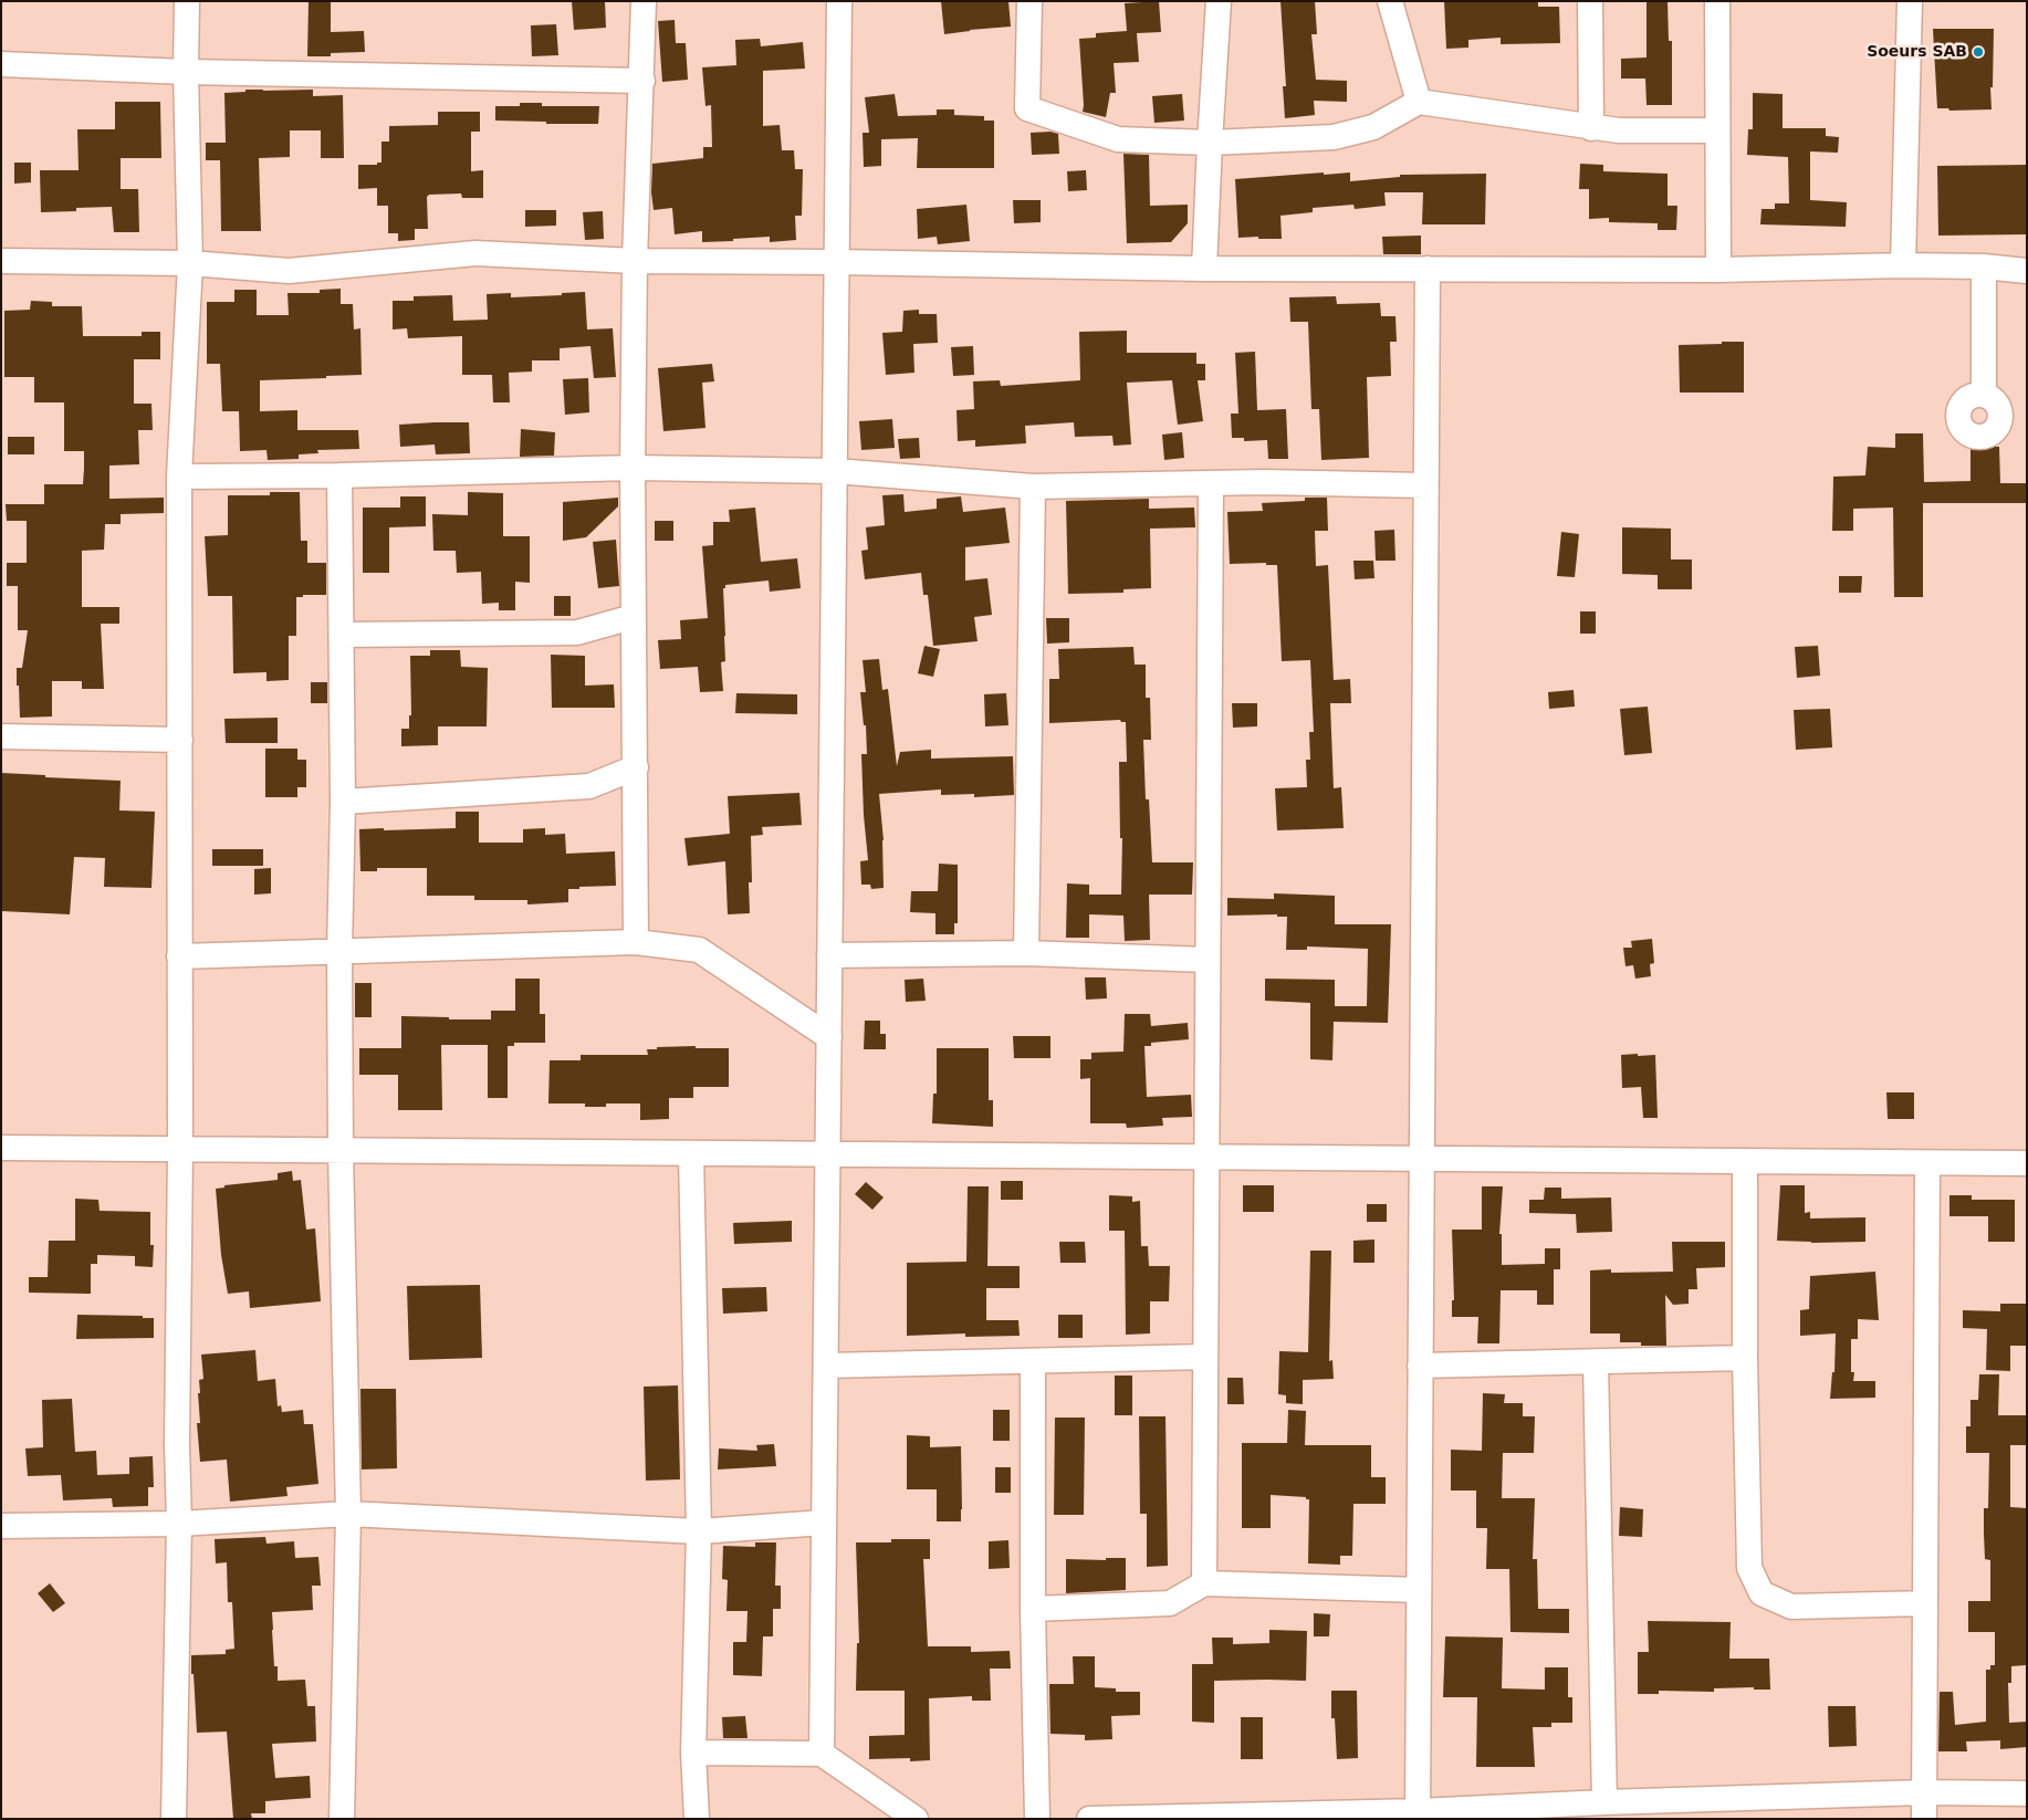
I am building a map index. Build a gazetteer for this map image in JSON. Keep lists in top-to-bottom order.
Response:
{
  "places": ["Soeurs SAB"]
}
